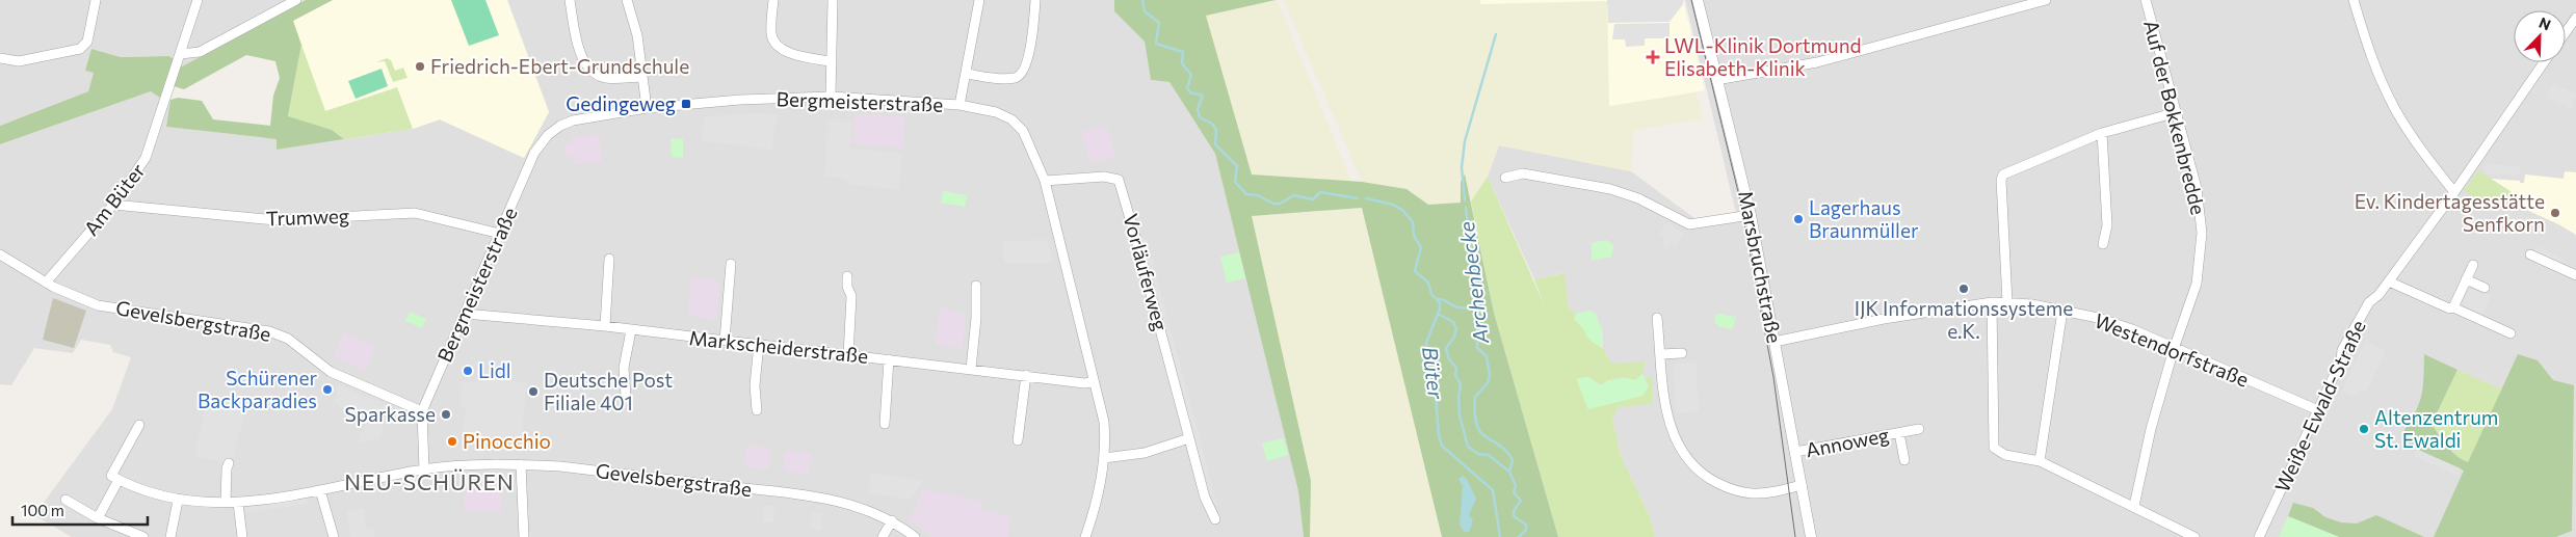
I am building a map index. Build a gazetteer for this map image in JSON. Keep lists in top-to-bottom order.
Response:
{
  "streets": {
    "street": [
      "Bergmeisterstraße",
      "Auf der Bokkenbredde",
      "Am Büter",
      "Trumweg",
      "Marsbruchstraße",
      "Vorläuferweg",
      "Gevelsbergstraße",
      "Markscheiderstraße",
      "Westendorfstraße",
      "Weiße-Ewald-Straße",
      "Annoweg"
    ]
  },
  "crossings": [
    ["Bergmeisterstraße", "Trumweg"],
    ["Bergmeisterstraße", "Vorläuferweg"],
    ["Bergmeisterstraße", "Gevelsbergstraße"],
    ["Bergmeisterstraße", "Markscheiderstraße"],
    ["Auf der Bokkenbredde", "Westendorfstraße"],
    ["Am Büter", "Trumweg"],
    ["Am Büter", "Gevelsbergstraße"],
    ["Marsbruchstraße", "Westendorfstraße"],
    ["Marsbruchstraße", "Annoweg"],
    ["Westendorfstraße", "Weiße-Ewald-Straße"]
  ],
  "districts": ["NEU-SCHÜREN"],
  "water": ["Archenbecke", "Büter"],
  "places": {
    "health": ["LWL-Klinik Dortmund Elisabeth-Klinik"],
    "other": [
      "Friedrich-Ebert-Grundschule",
      "Ev. Kindertagesstätte Senfkorn",
      "Lagerhaus Braunmüller",
      "IJK Informationssysteme e.K.",
      "Lidl",
      "Schürener Backparadies",
      "Deutsche Post Filiale 401",
      "Sparkasse",
      "Altenzentrum St. Ewaldi",
      "Pinocchio"
    ],
    "transit": ["Gedingeweg"]
  },
  "scale_bar": "100 m",
  "north": "top right"
}
